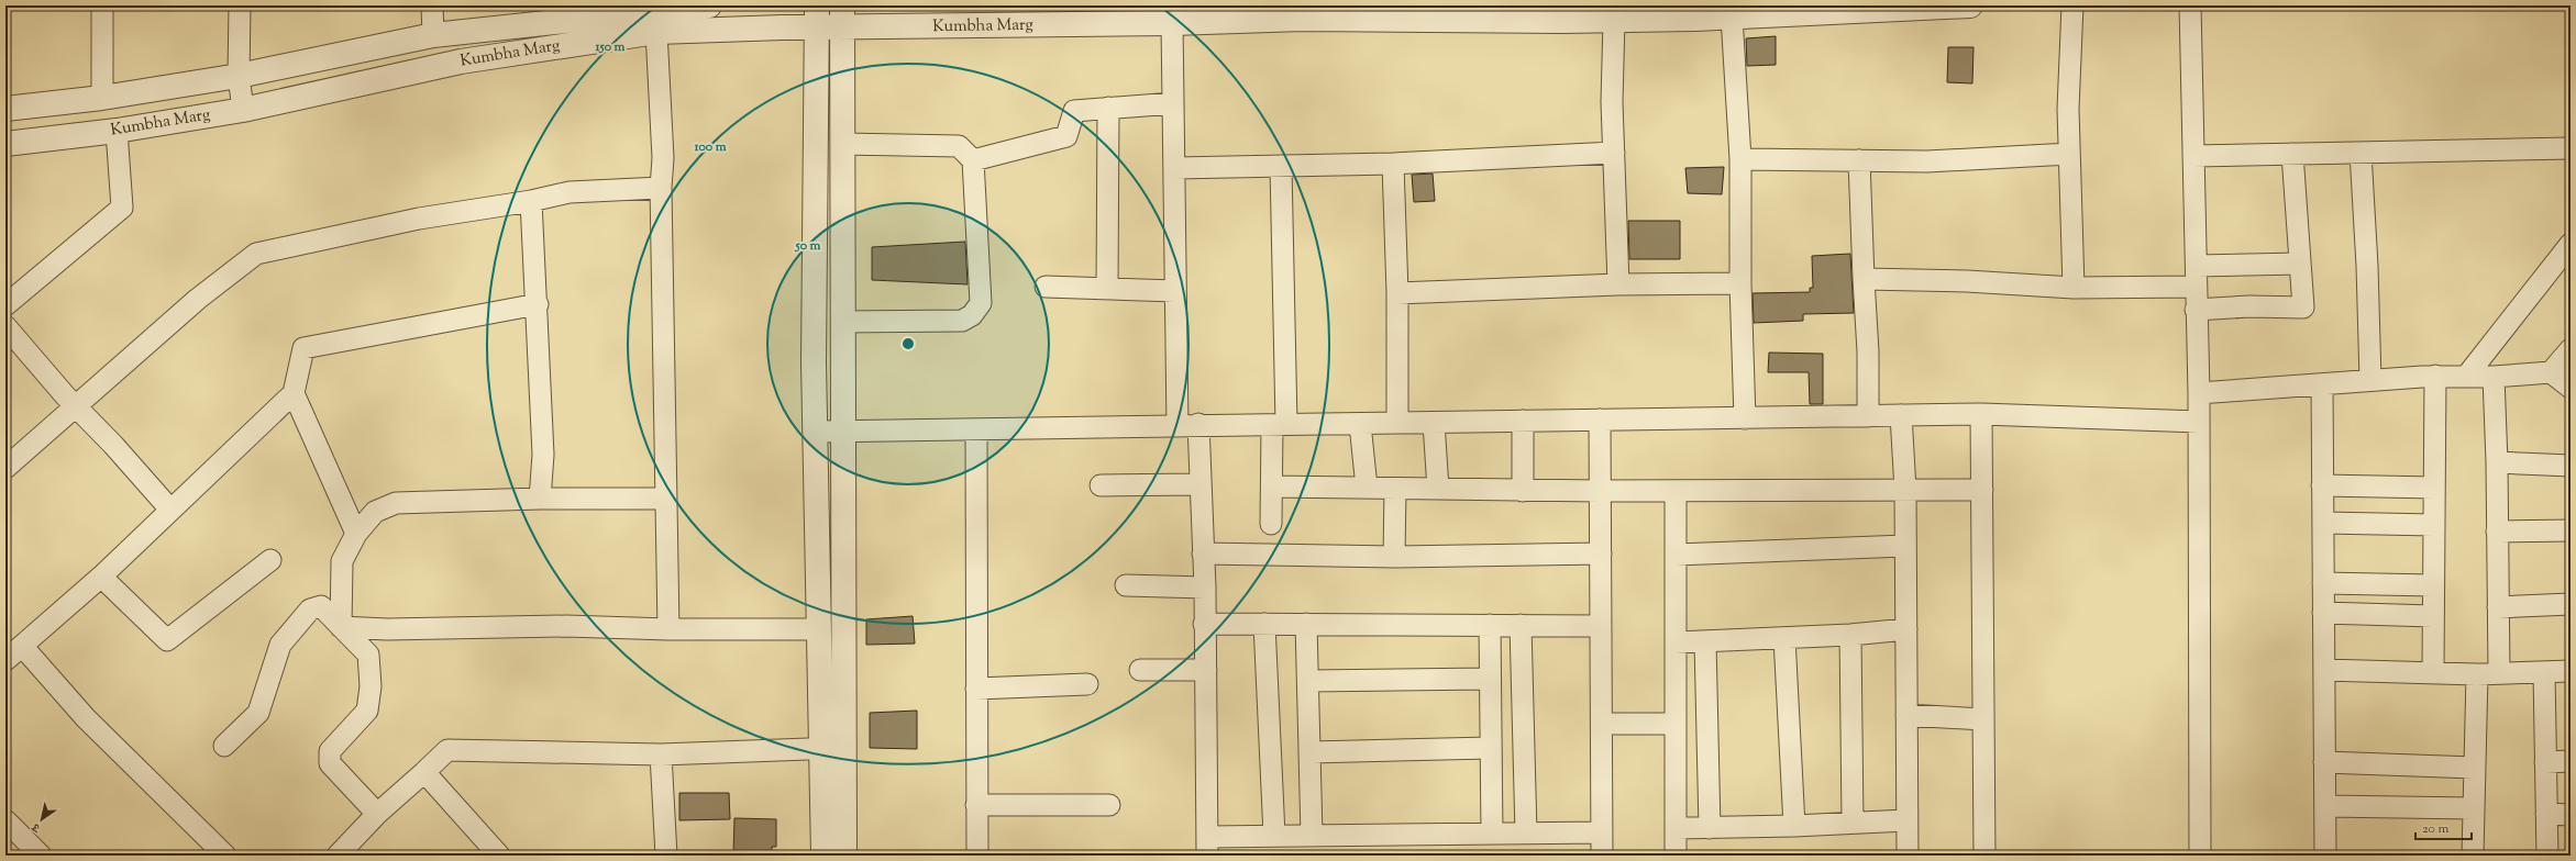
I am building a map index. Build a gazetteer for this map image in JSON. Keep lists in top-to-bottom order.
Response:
{
  "streets": {
    "street": ["Kumbha Marg"]
  },
  "scale_bar": "20 m",
  "north": "bottom left",
  "rings": ["150 m", "100 m", "50 m"]
}
